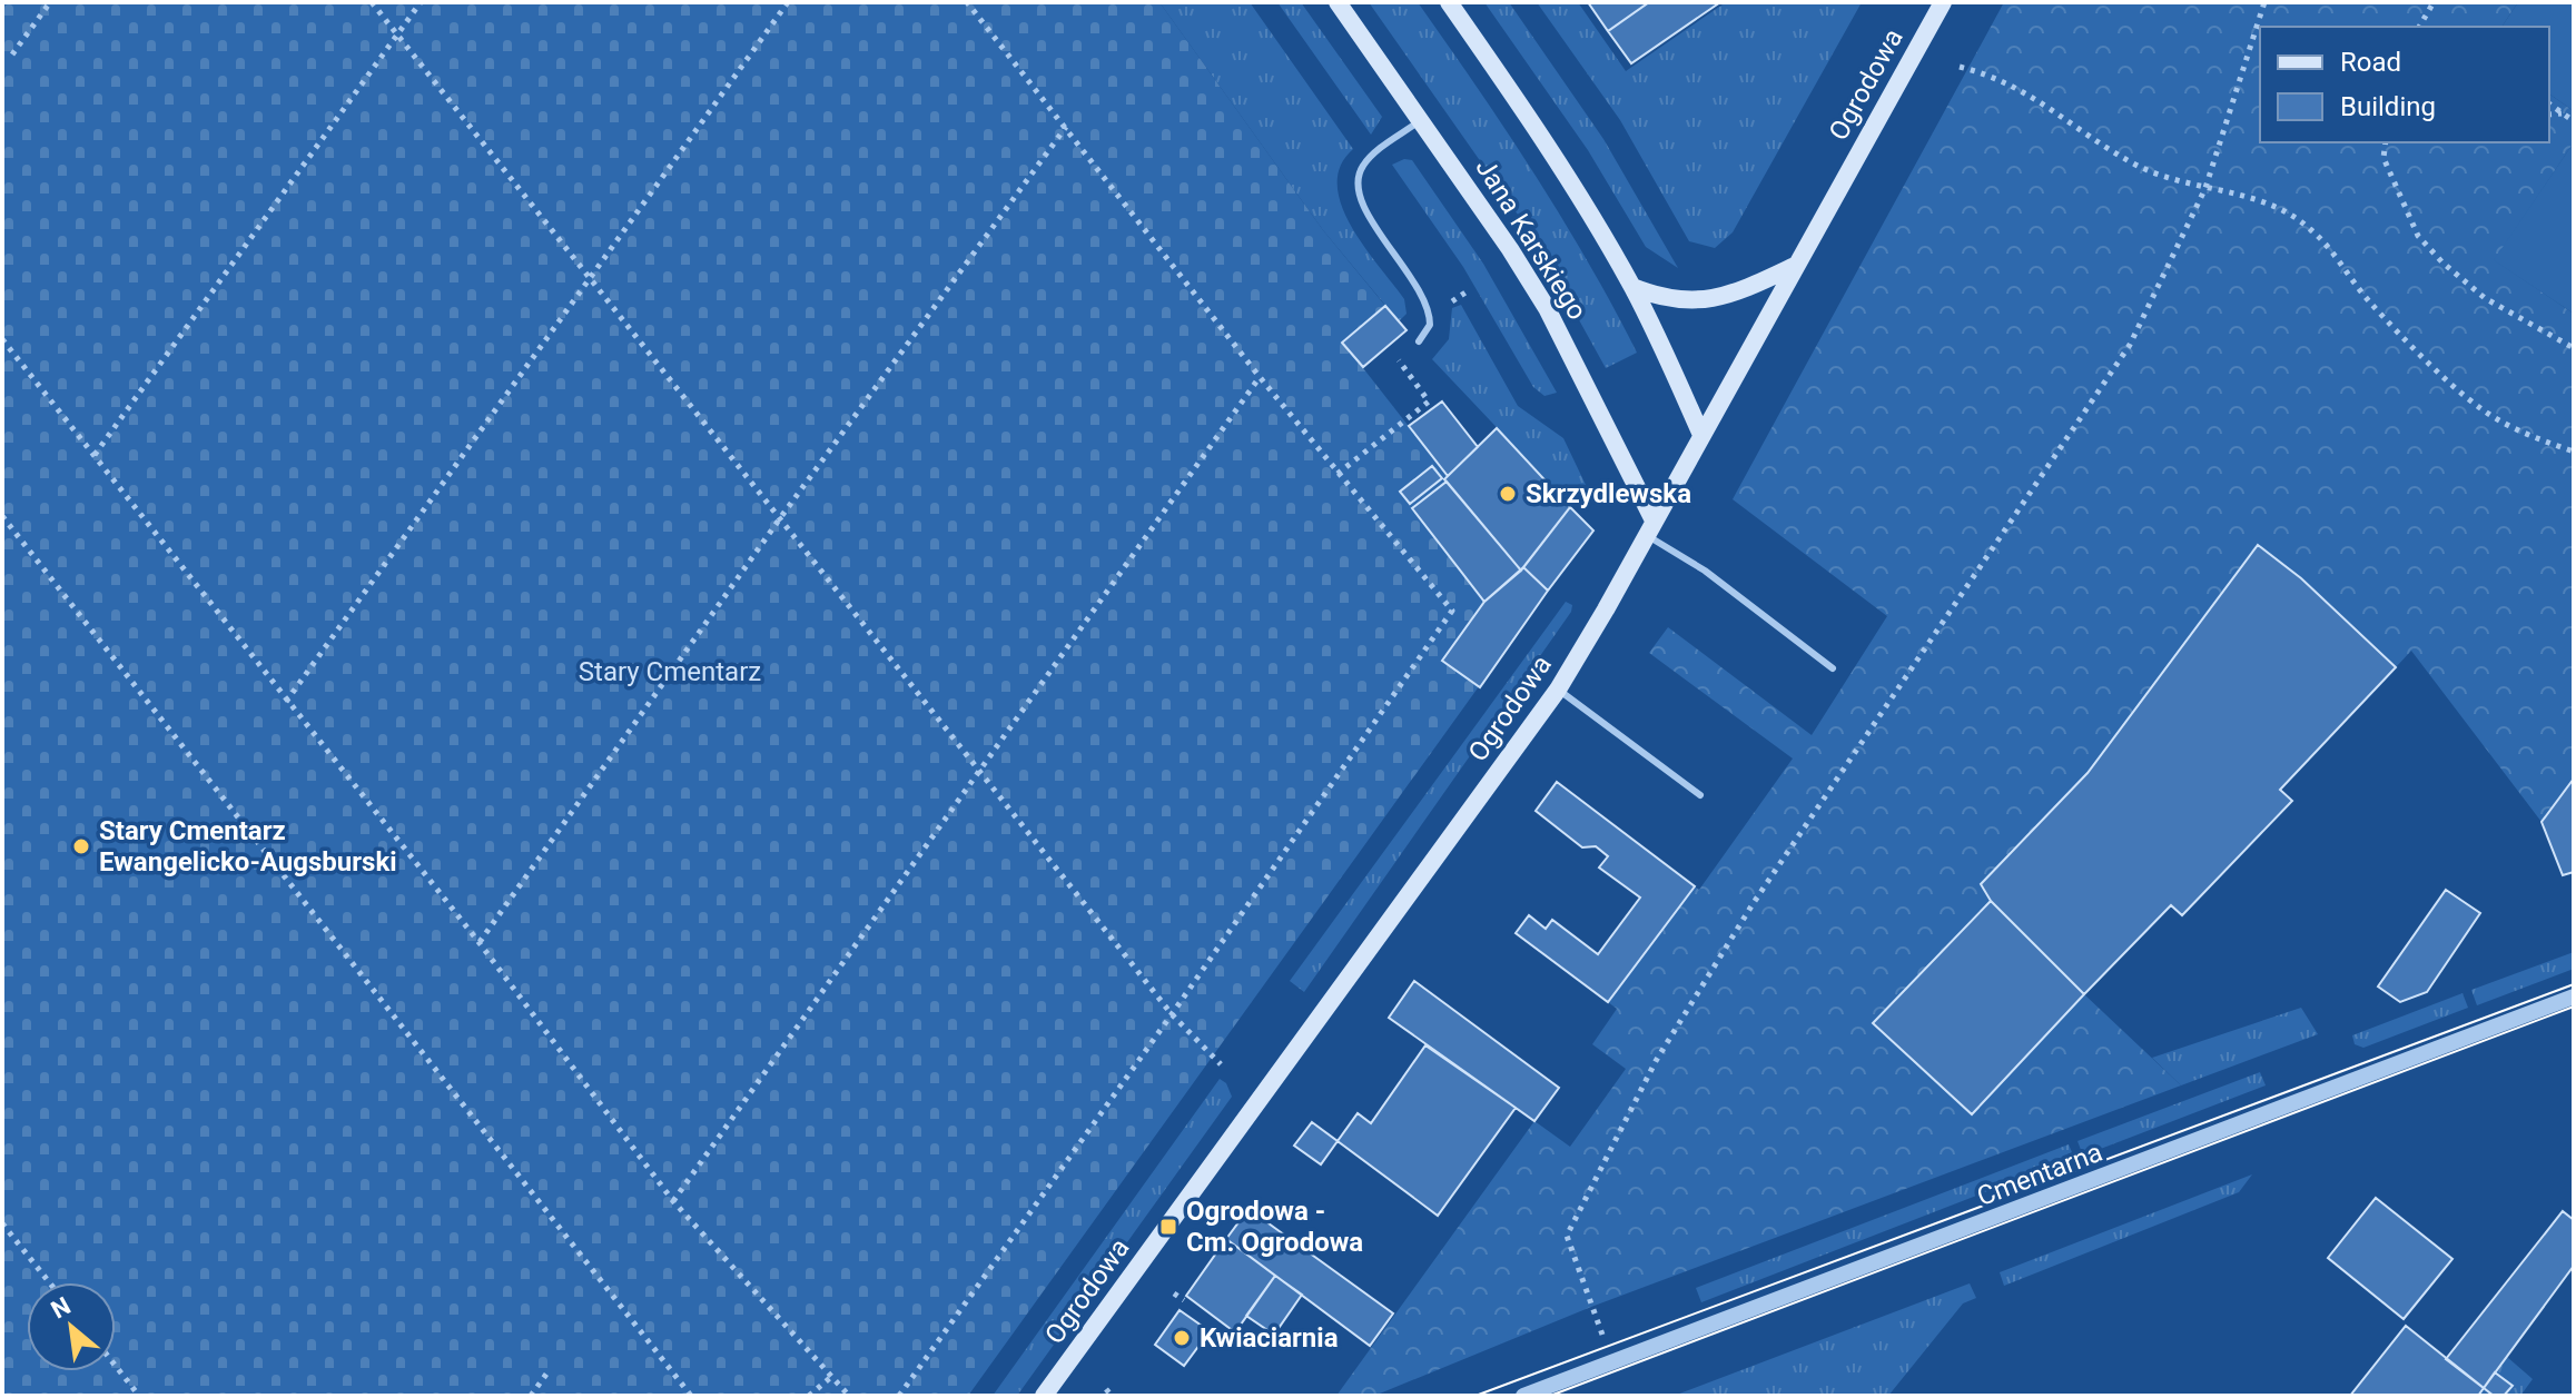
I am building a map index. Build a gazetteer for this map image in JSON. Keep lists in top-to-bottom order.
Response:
{
  "streets": {
    "main road": ["Ogrodowa", "Jana Karskiego"],
    "street": ["Cmentarna"]
  },
  "crossings": [
    ["Ogrodowa", "Jana Karskiego"]
  ],
  "parks": ["Stary Cmentarz"],
  "places": {
    "other": ["Skrzydlewska", "Stary Cmentarz Ewangelicko-Augsburski", "Kwiaciarnia"],
    "transit": ["Ogrodowa - Cm. Ogrodowa"]
  },
  "legend": ["Road", "Building"],
  "north": "top left"
}
